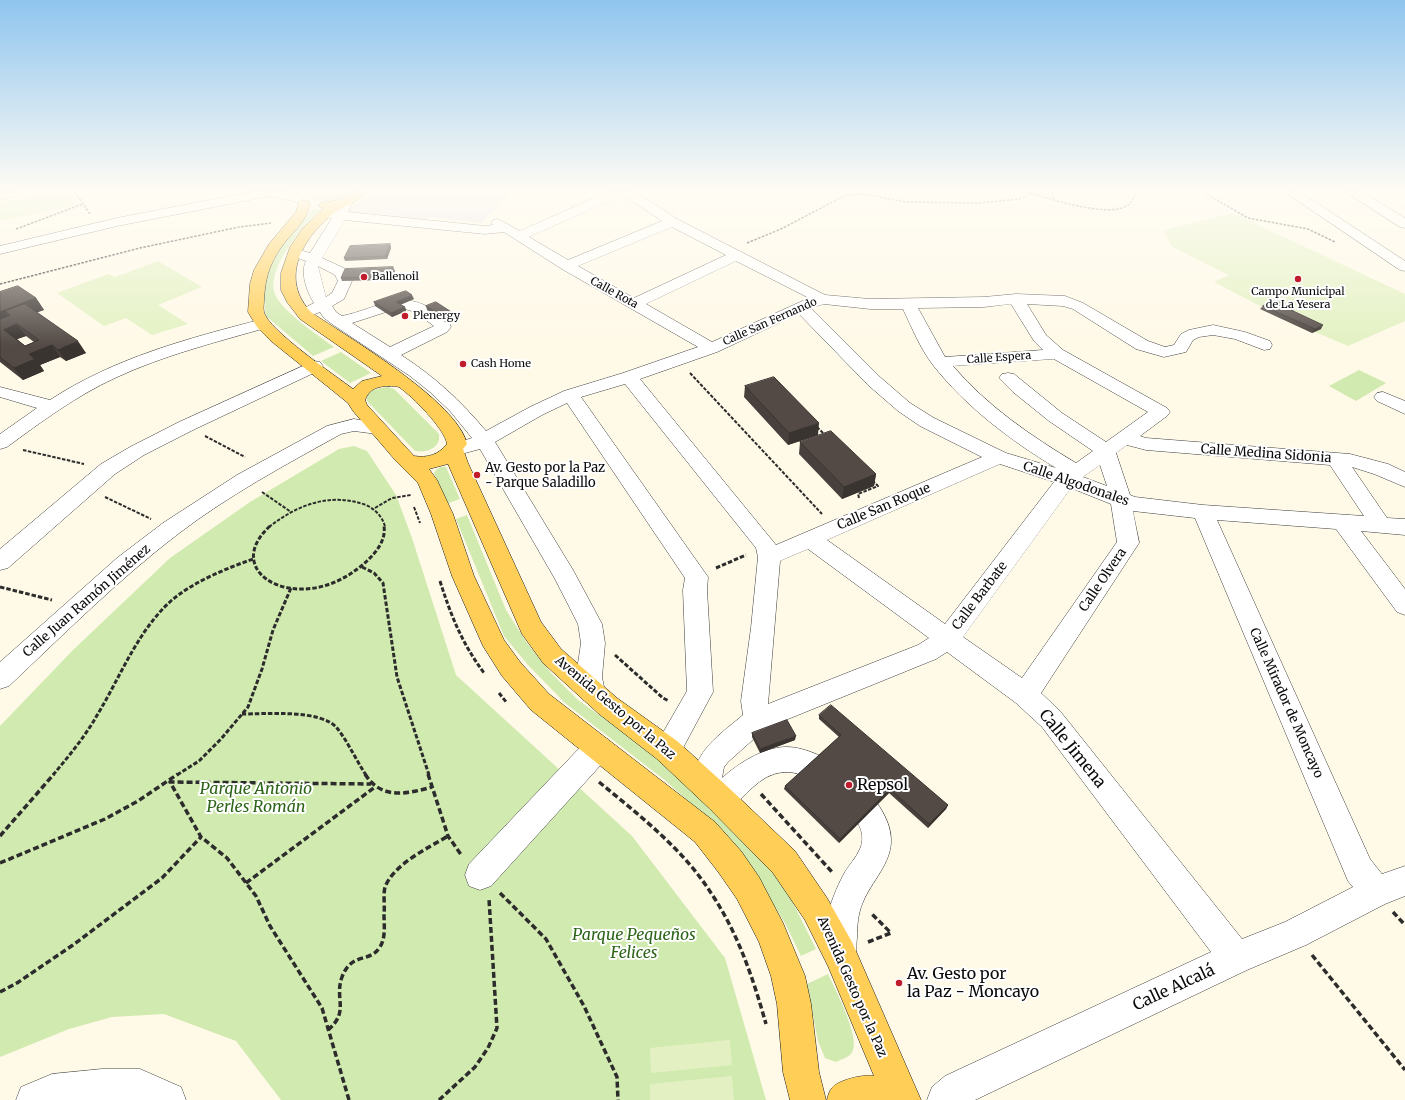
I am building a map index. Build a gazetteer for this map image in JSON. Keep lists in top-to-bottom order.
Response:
{
  "streets": {
    "main road": ["Avenida Gesto por la Paz"],
    "street": [
      "Calle Rota",
      "Calle San Fernando",
      "Calle Espera",
      "Calle Medina Sidonia",
      "Calle Algodonales",
      "Calle San Roque",
      "Calle Olvera",
      "Calle Barbate",
      "Calle Juan Ramón Jiménez",
      "Calle Mirador de Moncayo",
      "Calle Jimena",
      "Calle Alcalá"
    ]
  },
  "crossings": [
    ["Calle Rota", "Calle San Fernando"],
    ["Calle San Fernando", "Calle Algodonales"],
    ["Calle San Fernando", "Avenida Gesto por la Paz"],
    ["Calle Espera", "Calle Barbate"],
    ["Calle Medina Sidonia", "Calle Barbate"],
    ["Calle Algodonales", "Calle San Roque"],
    ["Calle Algodonales", "Calle Olvera"],
    ["Calle Algodonales", "Calle Barbate"],
    ["Calle Algodonales", "Calle Mirador de Moncayo"],
    ["Calle San Roque", "Calle Jimena"],
    ["Calle Olvera", "Calle Barbate"],
    ["Calle Olvera", "Calle Jimena"],
    ["Calle Barbate", "Avenida Gesto por la Paz"],
    ["Calle Barbate", "Calle Jimena"],
    ["Calle Mirador de Moncayo", "Calle Alcalá"],
    ["Calle Jimena", "Calle Alcalá"]
  ],
  "parks": ["Parque Antonio Perles Román", "Parque Pequeños Felices"],
  "places": [
    "Ballenoil",
    "Campo Municipal de La Yesera",
    "Plenergy",
    "Cash Home",
    "Av. Gesto por la Paz - Parque Saladillo",
    "Repsol",
    "Av. Gesto por la Paz - Moncayo"
  ]
}
